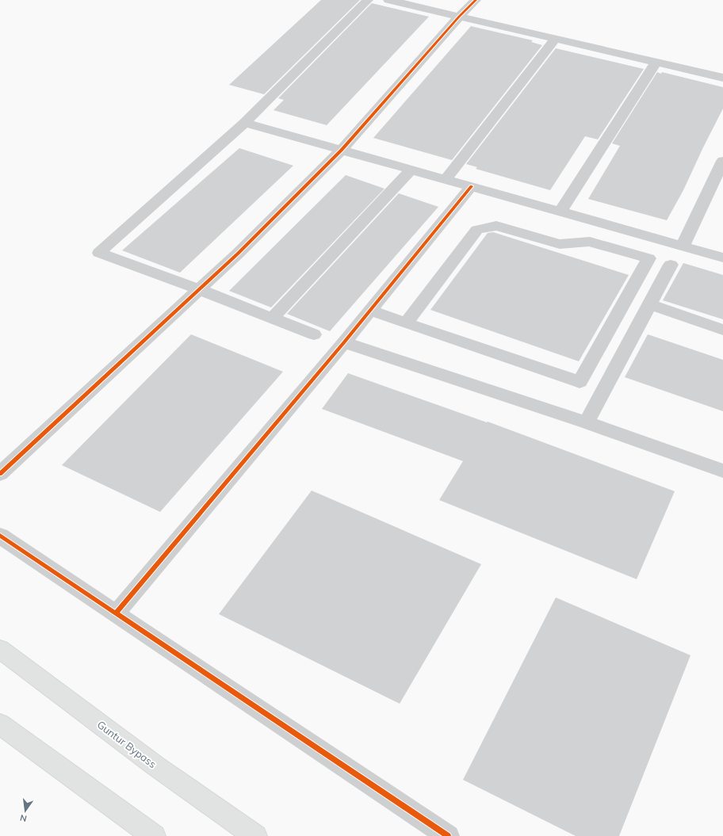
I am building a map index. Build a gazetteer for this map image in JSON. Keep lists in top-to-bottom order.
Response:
{
  "streets": {
    "highway": ["Guntur Bypass"]
  },
  "north": "bottom"
}
